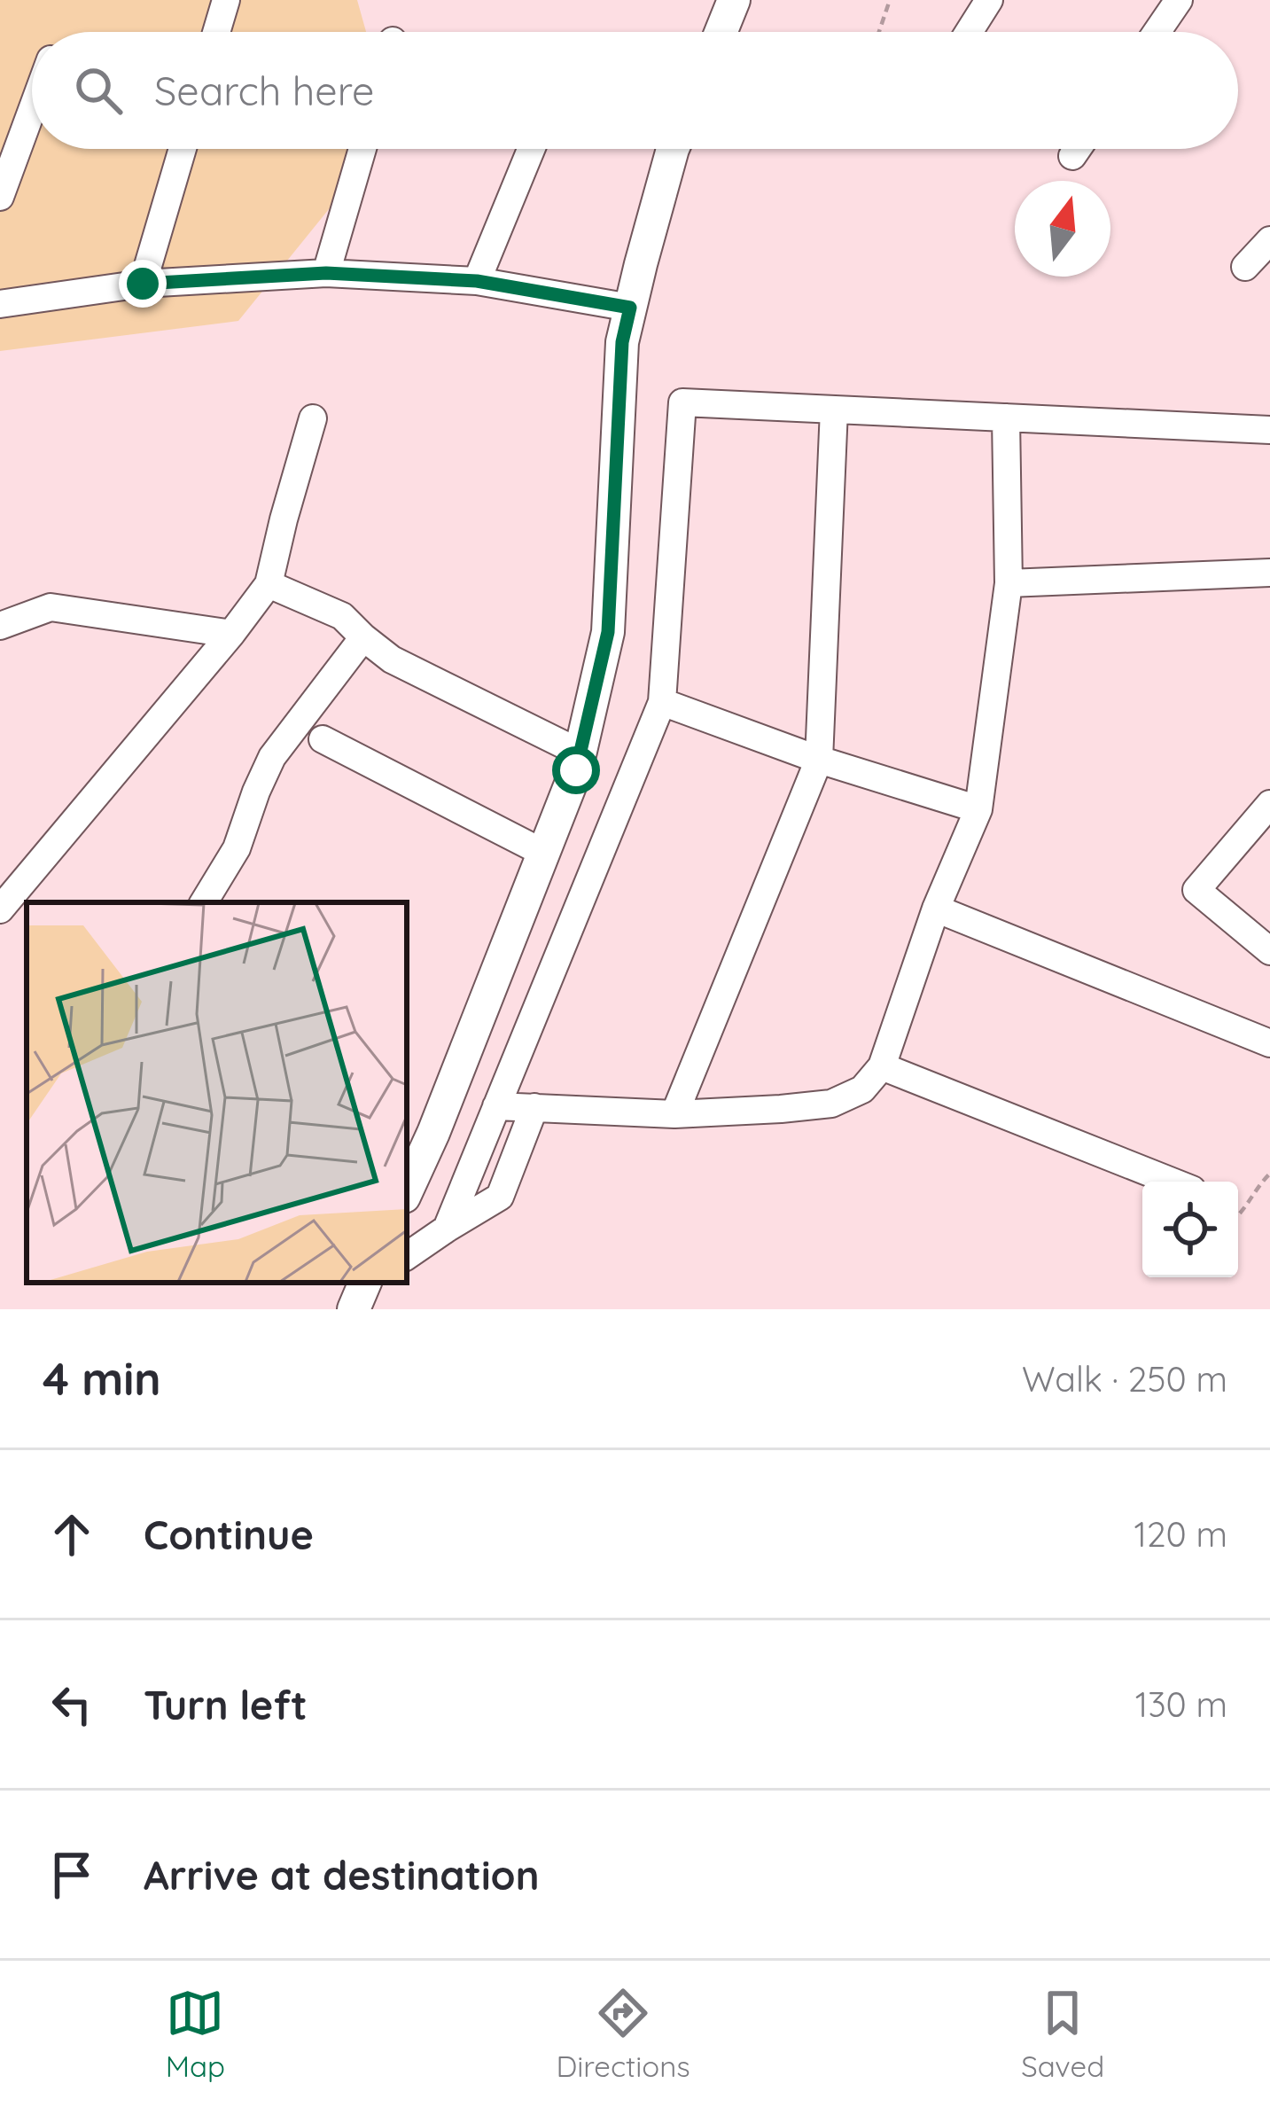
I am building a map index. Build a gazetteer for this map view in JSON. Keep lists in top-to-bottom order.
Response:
{
  "north": "top",
  "page": {
    "search": "Search here",
    "heading": ["4 min", "Walk · 250 m"],
    "list": [
      ["Continue", "120 m"],
      ["Turn left", "130 m"],
      "Arrive at destination"
    ],
    "nav": ["Map", "Directions", "Saved"]
  }
}
